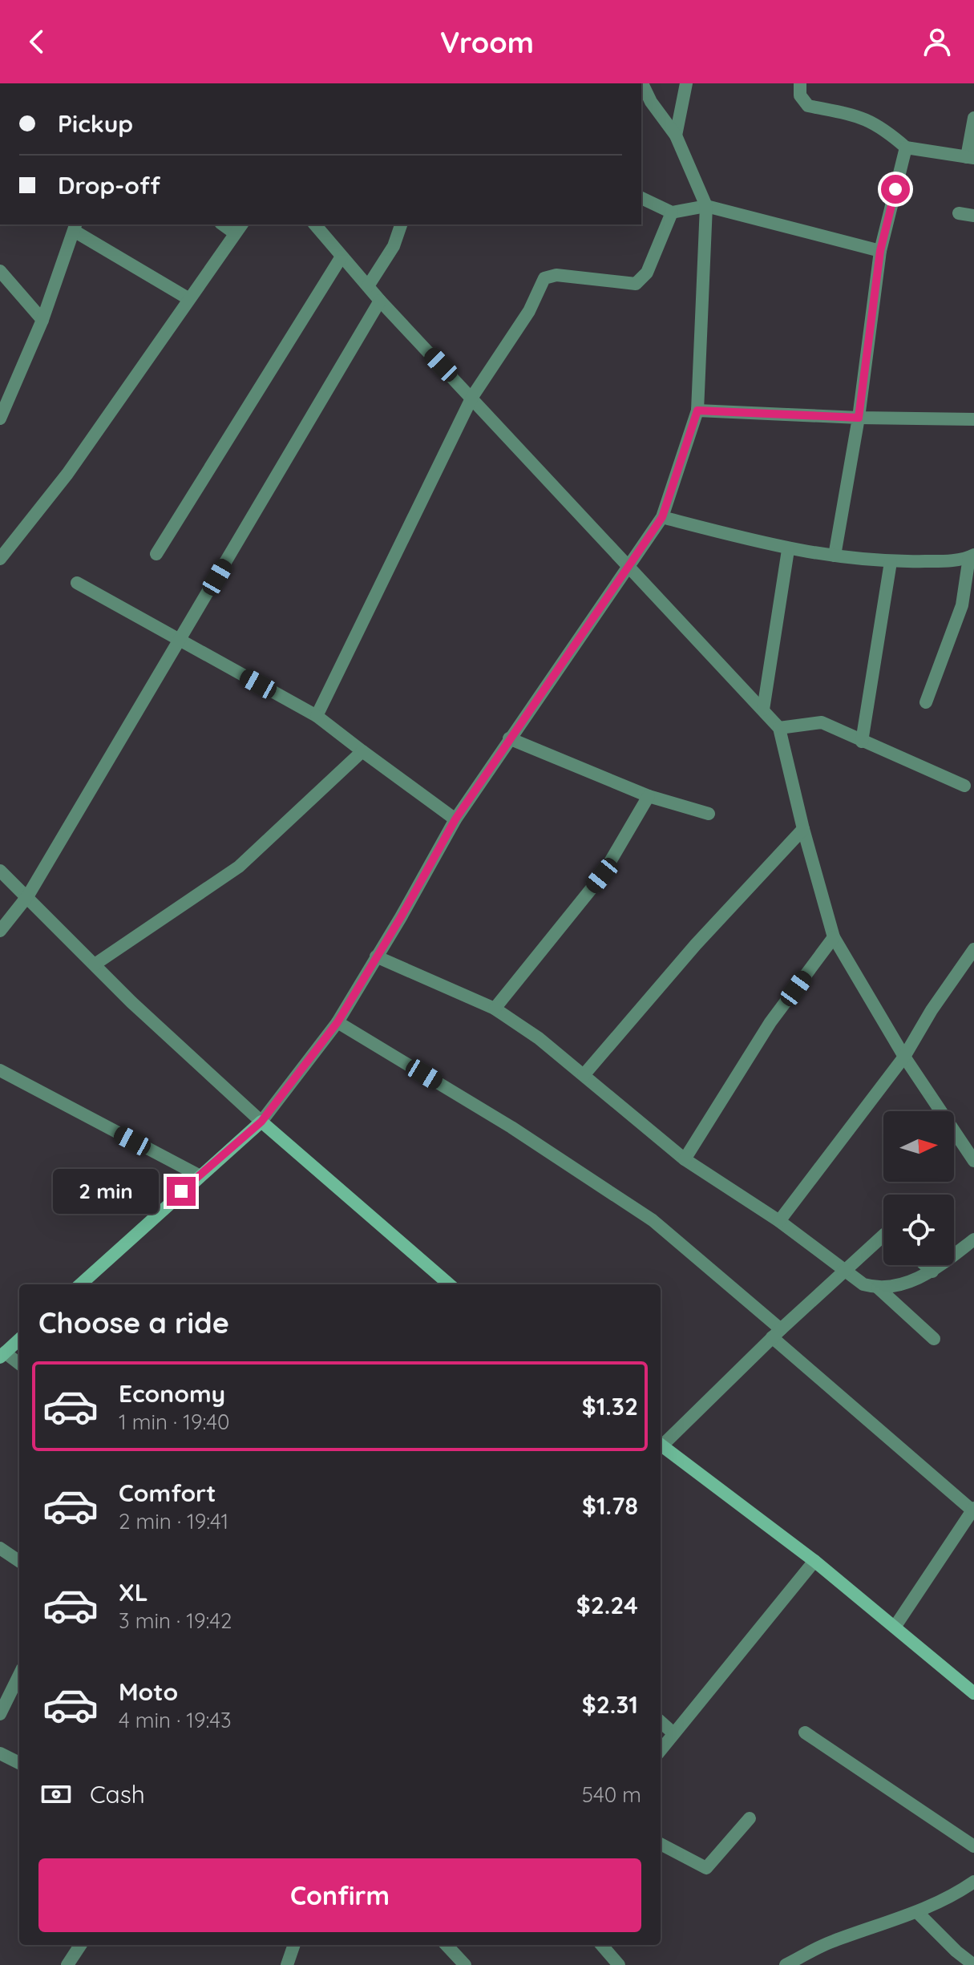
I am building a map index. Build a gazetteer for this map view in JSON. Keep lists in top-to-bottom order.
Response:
{
  "north": "right",
  "page": {
    "header": "Vroom",
    "banner": ["Pickup", "Drop-off"],
    "bubble": "2 min",
    "heading": "Choose a ride",
    "list": [
      {
        "name": "Economy",
        "note": "1 min · 19:40",
        "value": "$1.32"
      },
      {
        "name": "Comfort",
        "note": "2 min · 19:41",
        "value": "$1.78"
      },
      {
        "name": "XL",
        "note": "3 min · 19:42",
        "value": "$2.24"
      },
      {
        "name": "Moto",
        "note": "4 min · 19:43",
        "value": "$2.31"
      }
    ],
    "pay": ["Cash", "540 m"],
    "buttons": "Confirm"
  }
}
